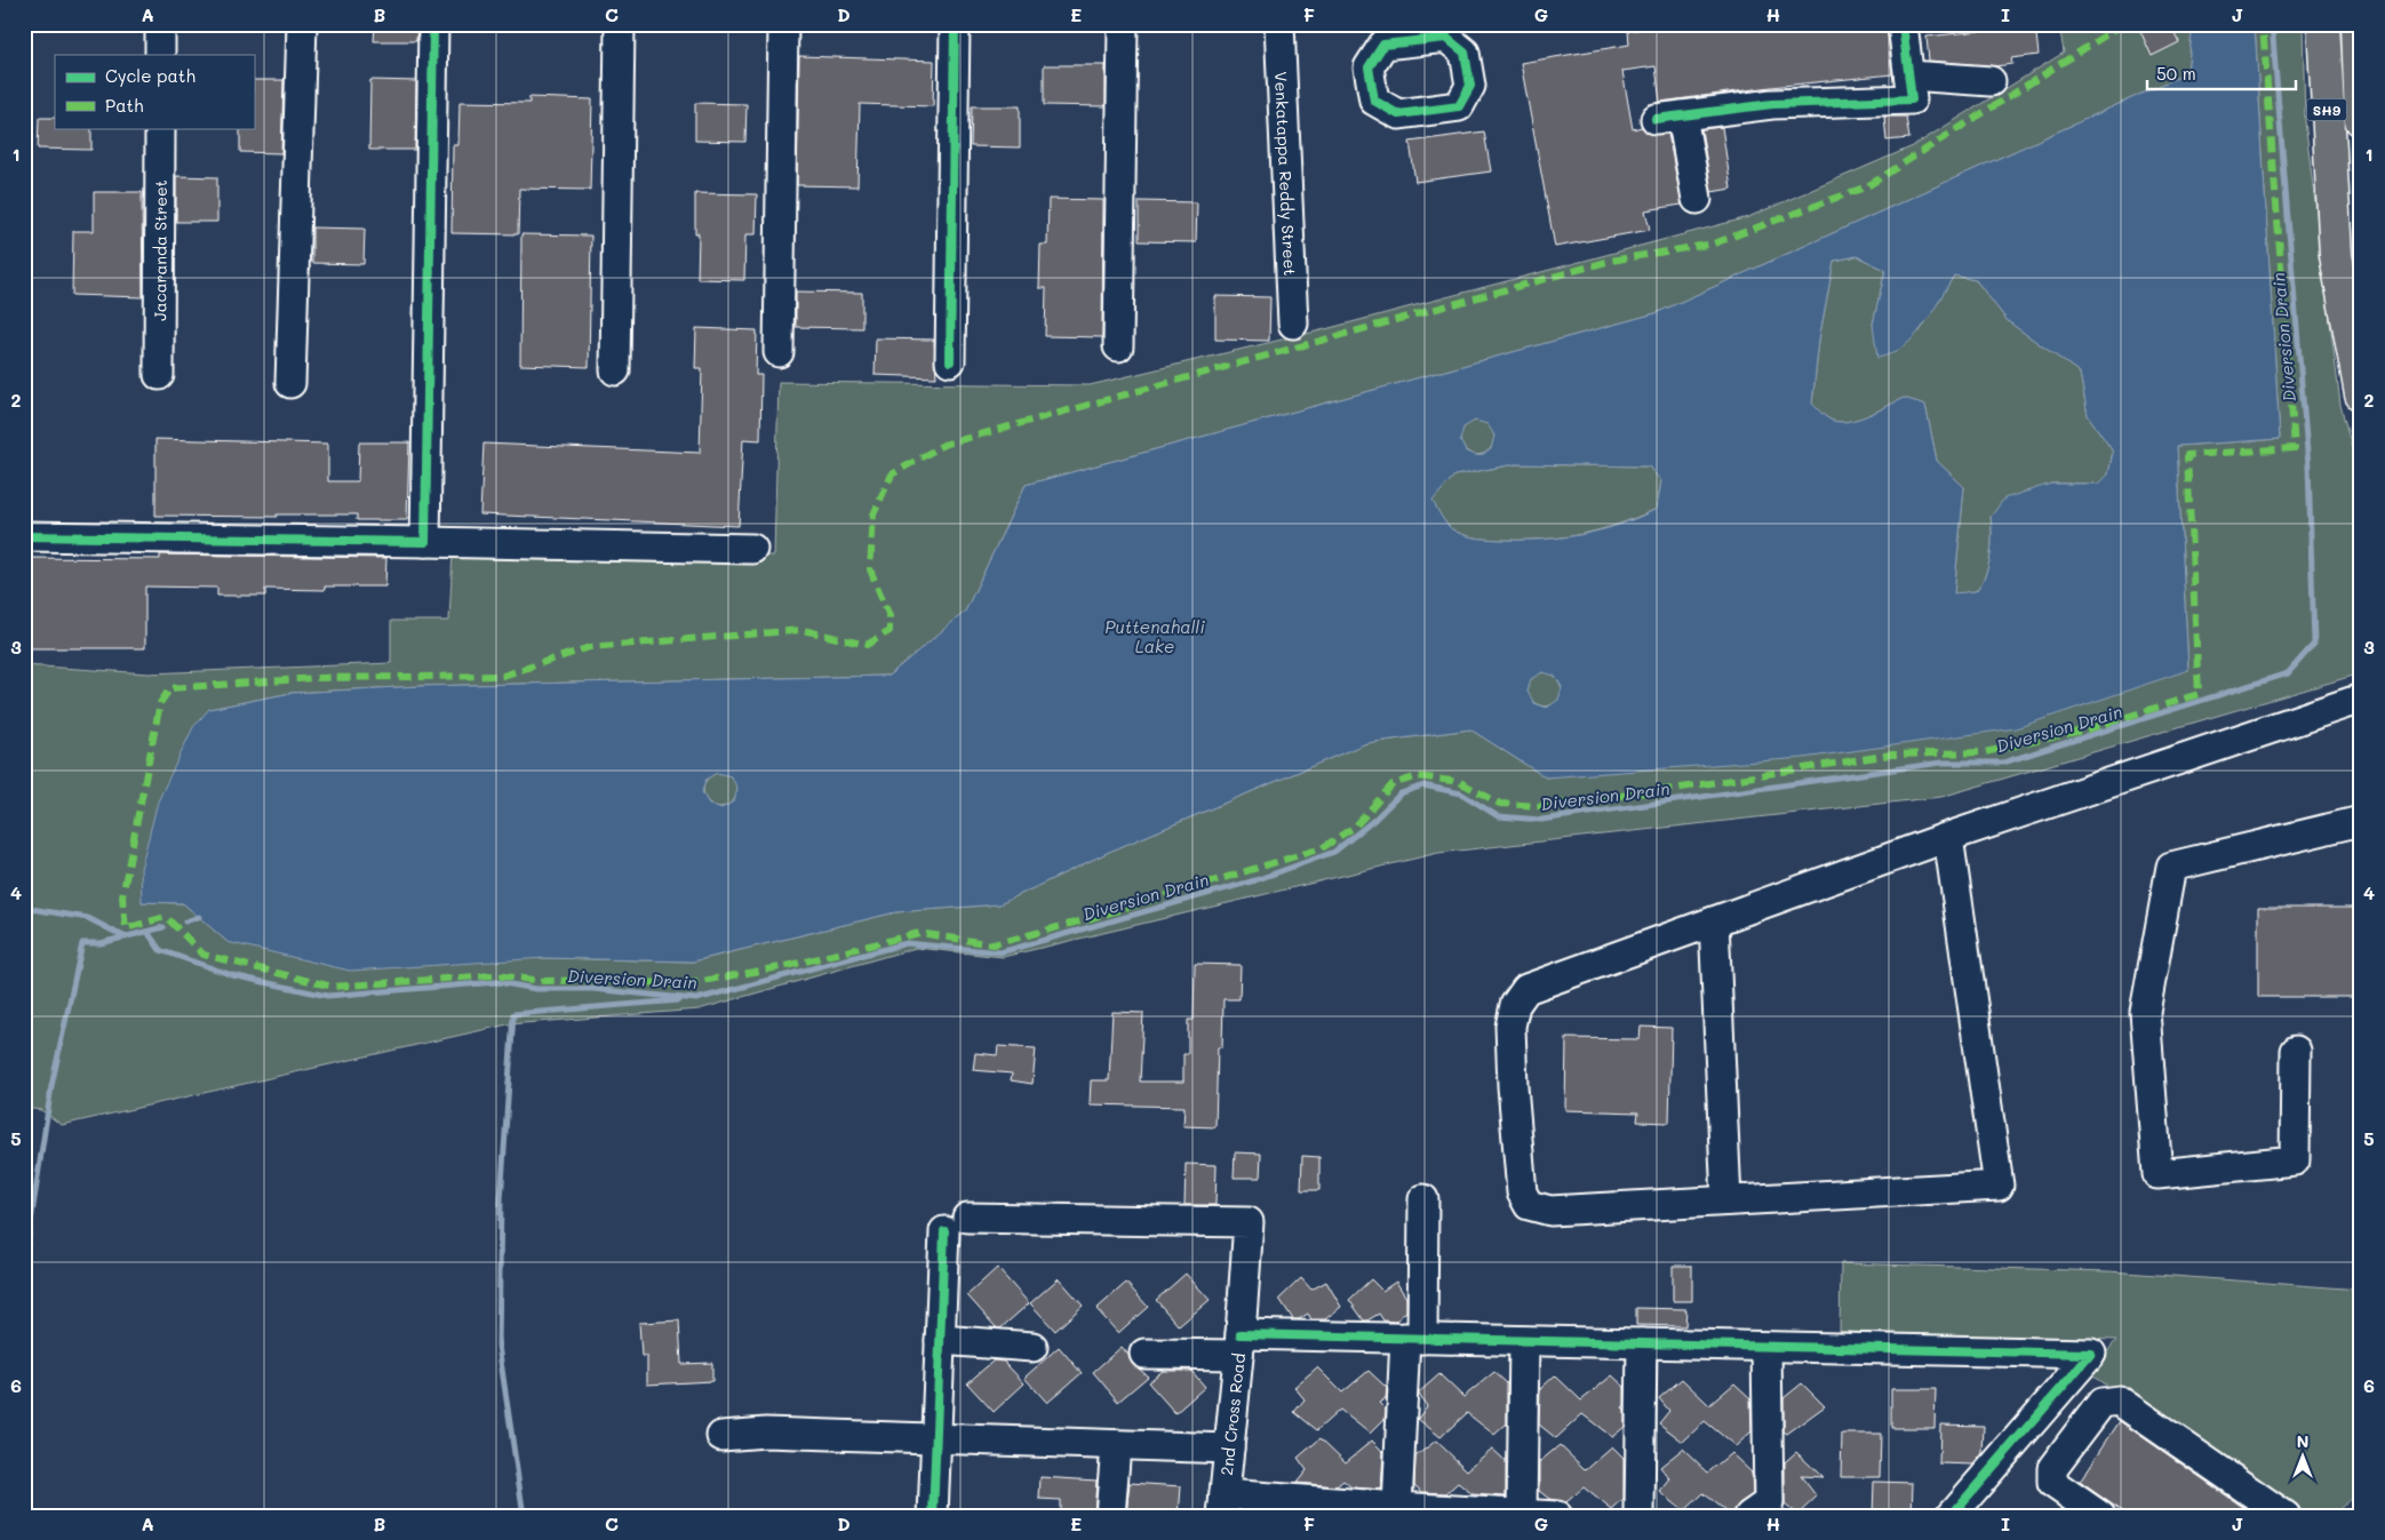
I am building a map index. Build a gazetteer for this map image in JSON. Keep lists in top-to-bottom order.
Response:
{
  "streets": {
    "main road": ["SH9"],
    "street": ["Venkatappa Reddy Street", "Jacaranda Street", "2nd Cross Road"]
  },
  "water": ["Diversion Drain", "Puttenahalli Lake"],
  "legend": ["Cycle path", "Path"],
  "scale_bar": "50 m",
  "north": "top",
  "grid": {
    "columns": [
      "A",
      "B",
      "C",
      "D",
      "E",
      "F",
      "G",
      "H",
      "I",
      "J"
    ],
    "rows": [
      "1",
      "2",
      "3",
      "4",
      "5",
      "6"
    ]
  }
}
